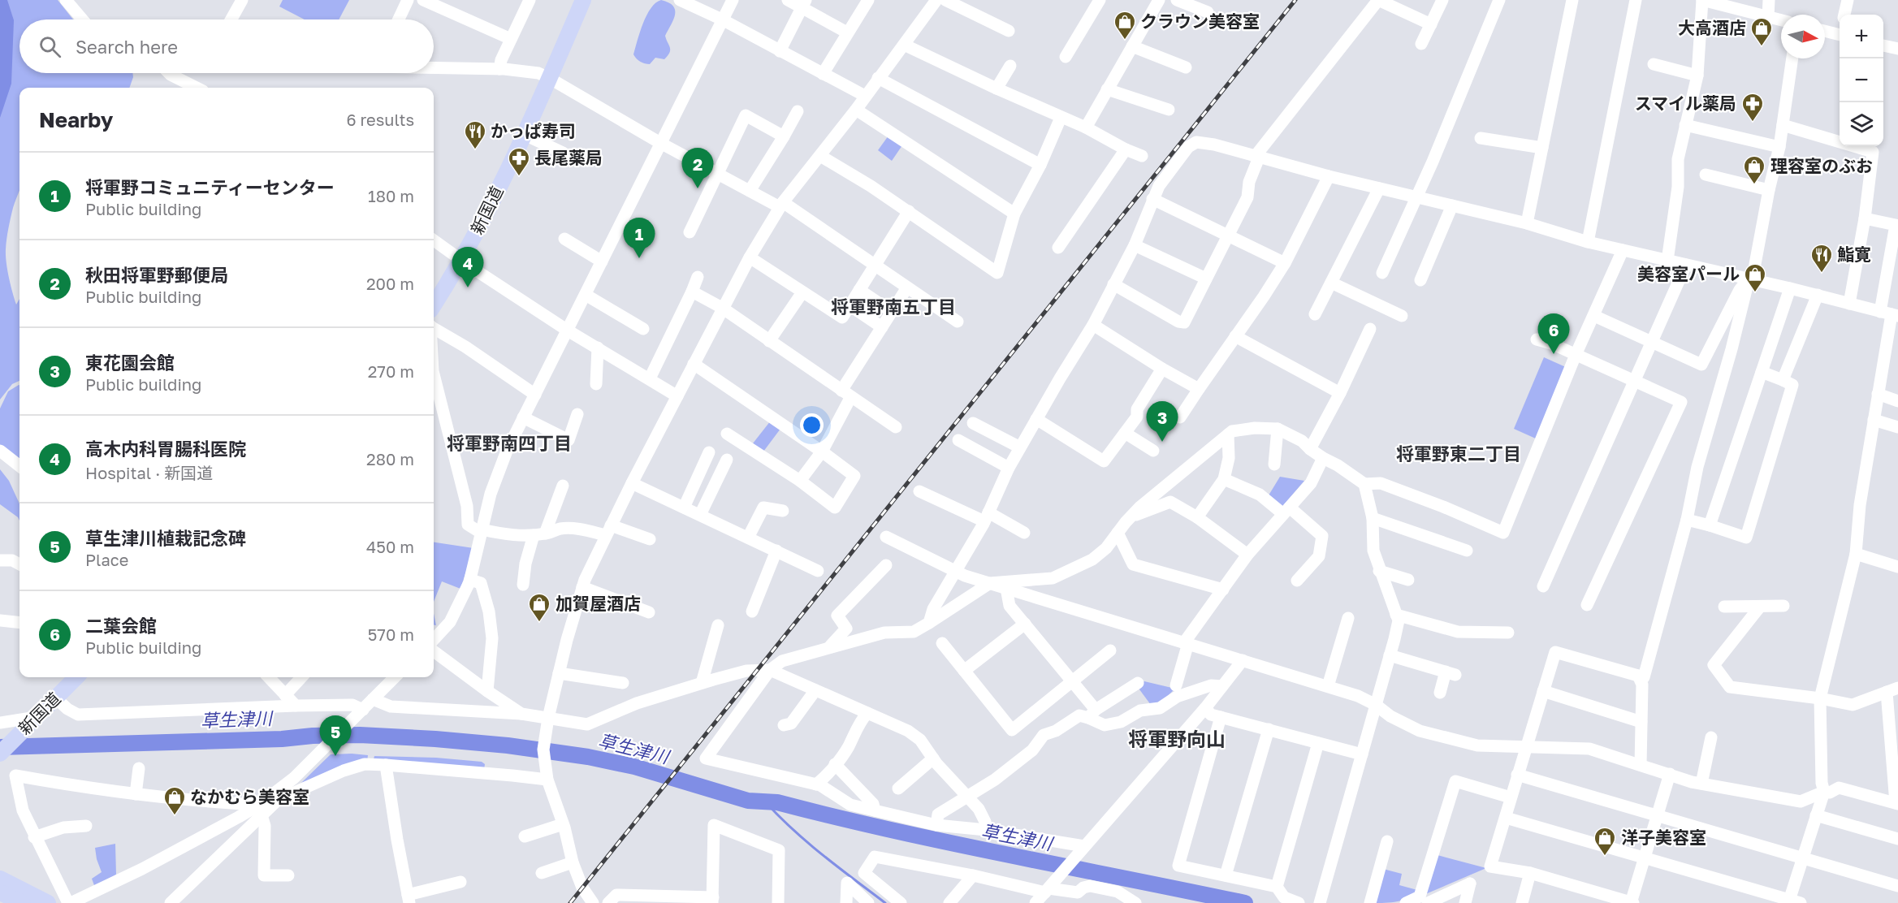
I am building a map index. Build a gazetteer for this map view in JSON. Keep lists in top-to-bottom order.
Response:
{
  "streets": {
    "main road": ["新国道"]
  },
  "districts": [
    "将軍野南五丁目",
    "将軍野南四丁目",
    "将軍野東二丁目",
    "将軍野向山"
  ],
  "water": ["草生津川"],
  "places": {
    "shop": [
      "クラウン美容室",
      "大高酒店",
      "理容室のぶお",
      "美容室パール",
      "加賀屋酒店",
      "なかむら美容室",
      "洋子美容室"
    ],
    "pharmacy": ["スマイル薬局", "長尾薬局"],
    "restaurant": ["かっぱ寿司", "鮨寛"]
  },
  "north": "right",
  "page": {
    "map_buttons": ["+", "−"],
    "search": "Search here",
    "heading": ["Nearby", "6 results"],
    "pins": [
      "2",
      "1",
      "4",
      "6",
      "3",
      "5"
    ],
    "list": [
      {
        "mark": "1",
        "name": "将軍野コミュニティーセンター",
        "note": "Public building",
        "value": "180 m"
      },
      {
        "mark": "2",
        "name": "秋田将軍野郵便局",
        "note": "Public building",
        "value": "200 m"
      },
      {
        "mark": "3",
        "name": "東花園会館",
        "note": "Public building",
        "value": "270 m"
      },
      {
        "mark": "4",
        "name": "高木内科胃腸科医院",
        "note": "Hospital · 新国道",
        "value": "280 m"
      },
      {
        "mark": "5",
        "name": "草生津川植栽記念碑",
        "note": "Place",
        "value": "450 m"
      },
      {
        "mark": "6",
        "name": "二葉会館",
        "note": "Public building",
        "value": "570 m"
      }
    ]
  }
}
